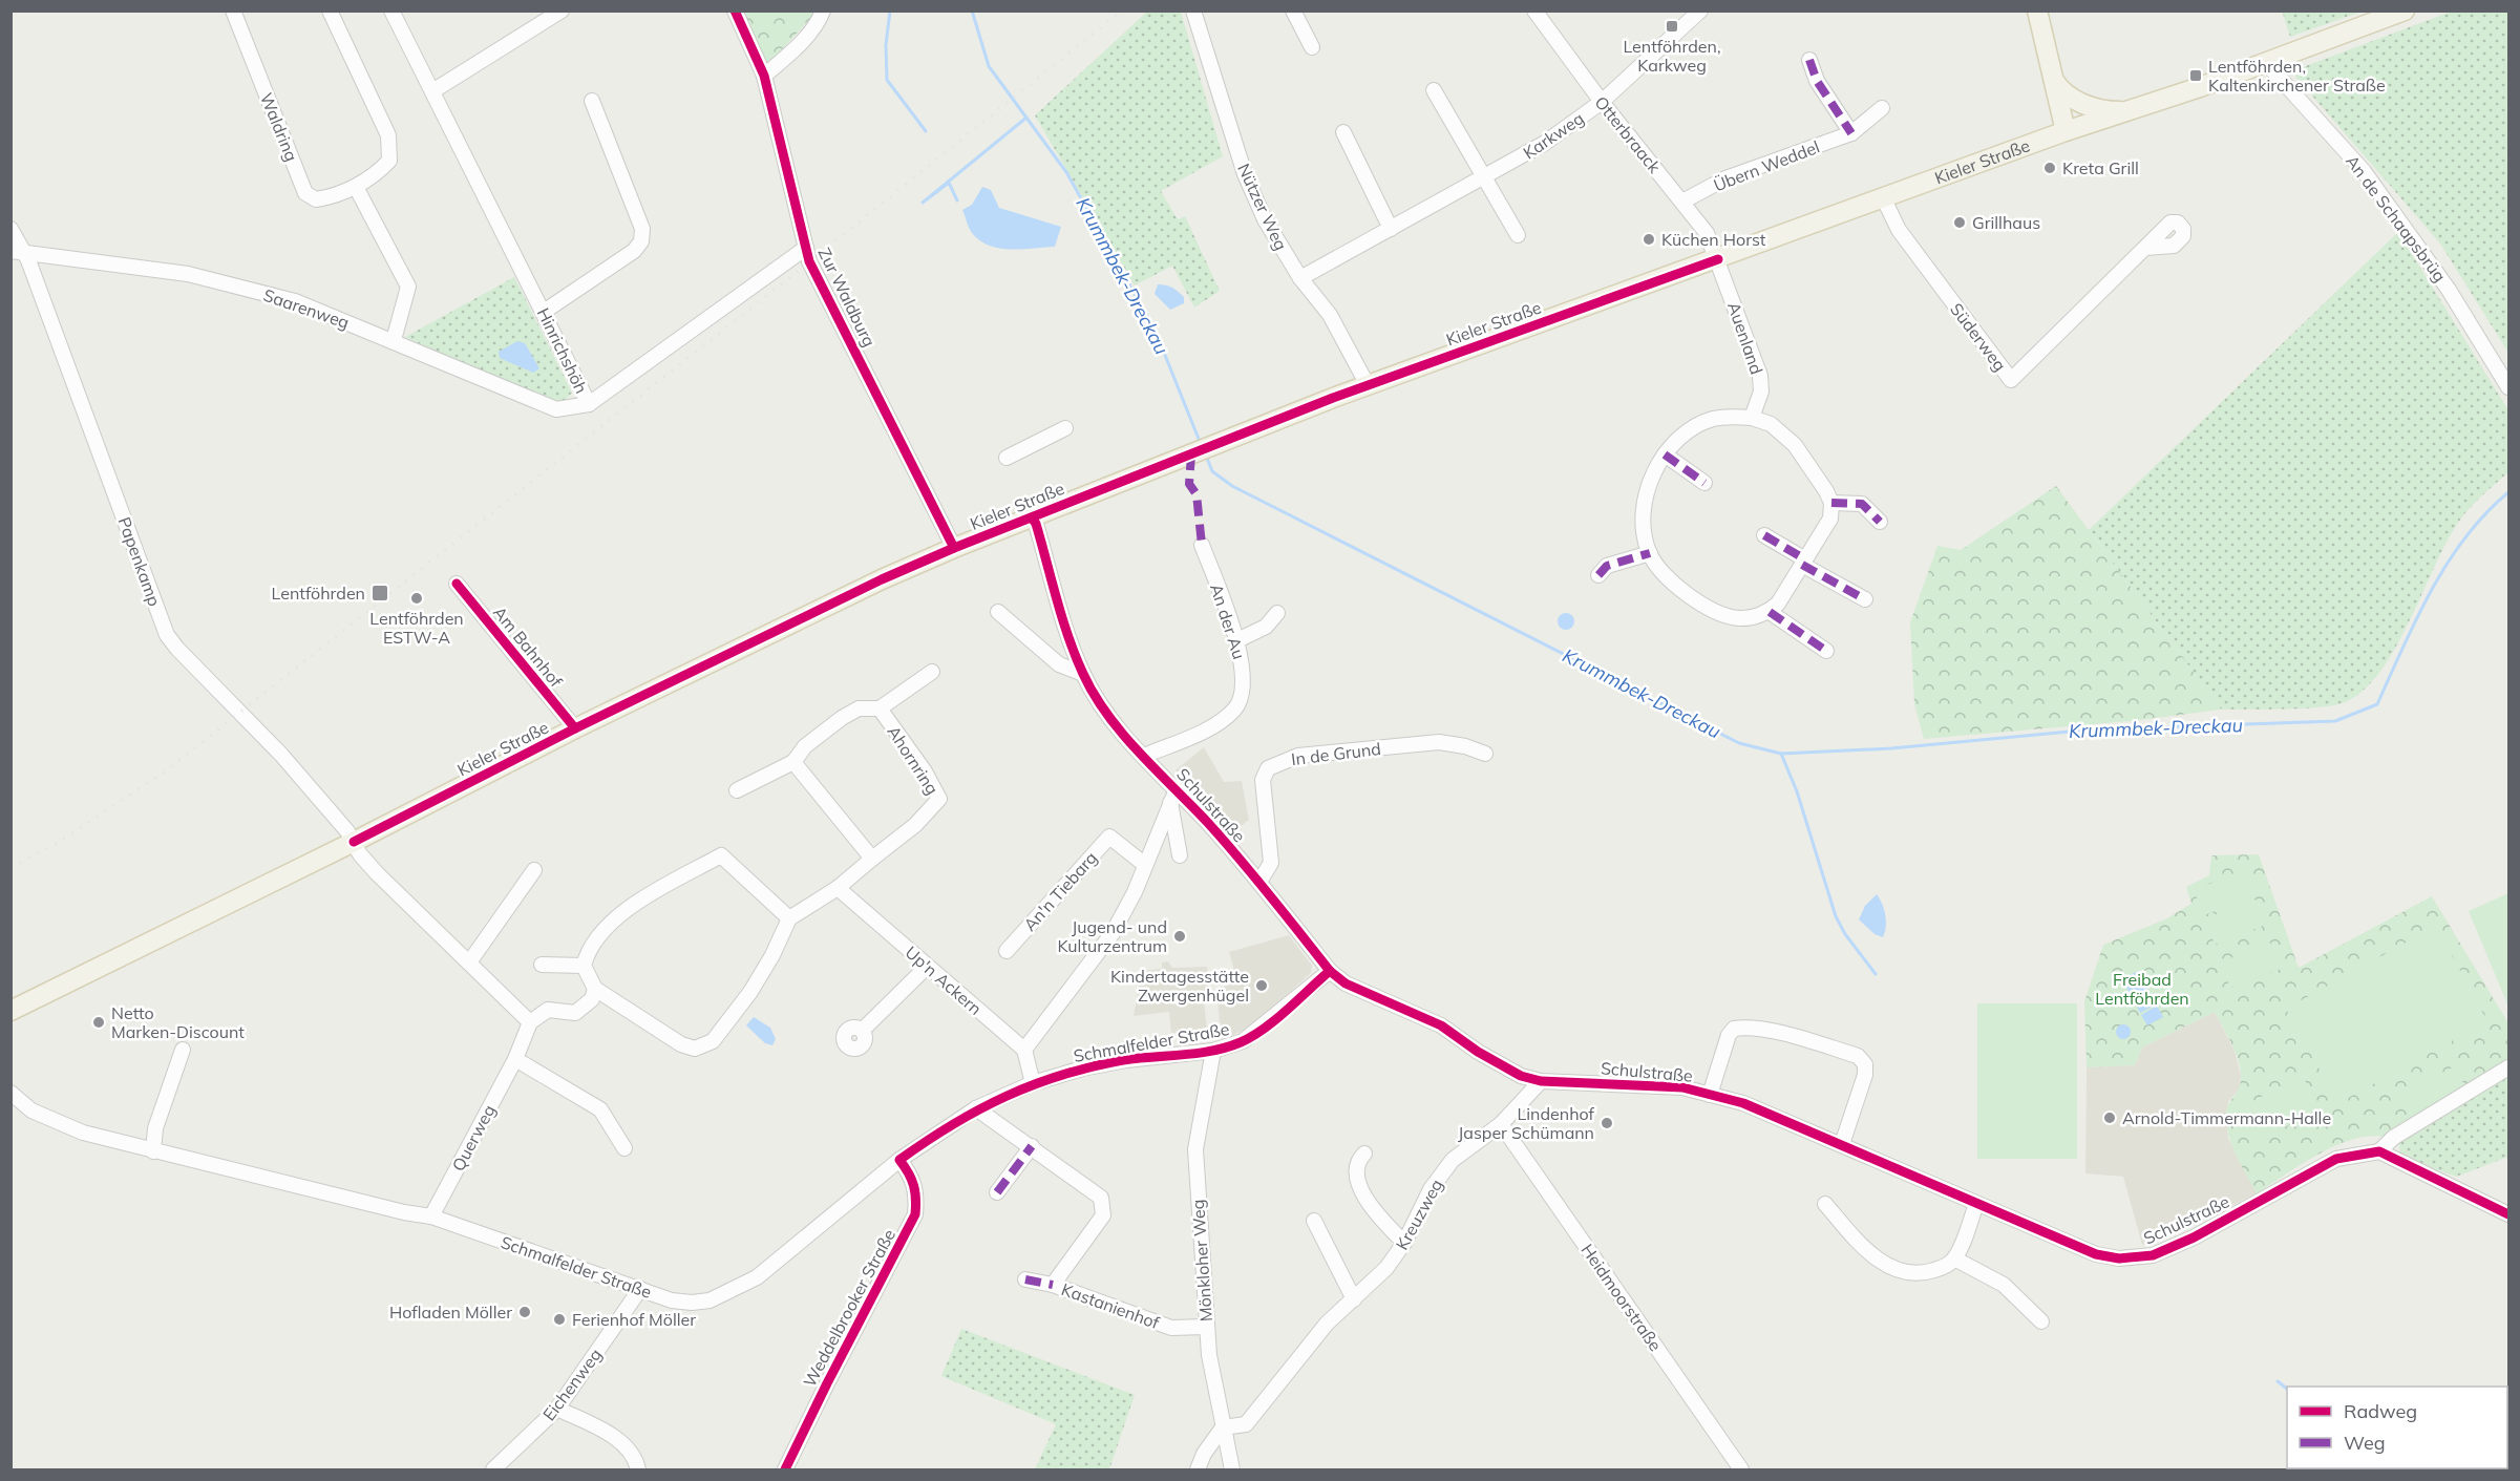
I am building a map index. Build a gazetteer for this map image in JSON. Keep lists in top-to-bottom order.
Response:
{
  "streets": {
    "main road": ["Kieler Straße"],
    "street": [
      "Waldring",
      "Otterbraack",
      "Karkweg",
      "Übern Weddel",
      "Nützer Weg",
      "An de Schaapsbrüg",
      "Zur Waldburg",
      "Saarenweg",
      "Süderweg",
      "Auenland",
      "Hinrichshöh",
      "Papenkamp",
      "An der Au",
      "Am Bahnhof",
      "In de Grund",
      "Ahornring",
      "Schulstraße",
      "An'n Tiebarg",
      "Up'n Ackern",
      "Schmalfelder Straße",
      "Querweg",
      "Kreuzweg",
      "Mönkloher Weg",
      "Heidmoorstraße",
      "Kastanienhof",
      "Weddelbrooker Straße",
      "Eichenweg"
    ]
  },
  "crossings": [
    ["Otterbraack", "Karkweg"],
    ["Otterbraack", "Kieler Straße"],
    ["Otterbraack", "Übern Weddel"],
    ["Otterbraack", "Auenland"],
    ["Karkweg", "Nützer Weg"],
    ["Kieler Straße", "Nützer Weg"],
    ["Kieler Straße", "An de Schaapsbrüg"],
    ["Kieler Straße", "Zur Waldburg"],
    ["Kieler Straße", "Süderweg"],
    ["Kieler Straße", "Auenland"],
    ["Kieler Straße", "Papenkamp"],
    ["Kieler Straße", "Am Bahnhof"],
    ["Kieler Straße", "Schulstraße"],
    ["Zur Waldburg", "Hinrichshöh"],
    ["Saarenweg", "Hinrichshöh"],
    ["Saarenweg", "Papenkamp"],
    ["An der Au", "Schulstraße"],
    ["In de Grund", "Schulstraße"],
    ["Ahornring", "Up'n Ackern"],
    ["Schulstraße", "Schmalfelder Straße"],
    ["Schulstraße", "Kreuzweg"],
    ["Schmalfelder Straße", "Querweg"],
    ["Schmalfelder Straße", "Mönkloher Weg"],
    ["Schmalfelder Straße", "Kastanienhof"],
    ["Schmalfelder Straße", "Weddelbrooker Straße"],
    ["Schmalfelder Straße", "Eichenweg"],
    ["Kreuzweg", "Mönkloher Weg"],
    ["Kreuzweg", "Heidmoorstraße"],
    ["Mönkloher Weg", "Kastanienhof"]
  ],
  "water": ["Krummbek-Dreckau"],
  "parks": ["Freibad Lentföhrden"],
  "places": {
    "transit": ["Lentföhrden, Karkweg", "Lentföhrden, Kaltenkirchener Straße", "Lentföhrden"],
    "other": [
      "Kreta Grill",
      "Grillhaus",
      "Küchen Horst",
      "Lentföhrden ESTW-A",
      "Jugend- und Kulturzentrum",
      "Kindertagesstätte Zwergenhügel",
      "Netto Marken-Discount",
      "Arnold-Timmermann-Halle",
      "Lindenhof Jasper Schümann",
      "Hofladen Möller",
      "Ferienhof Möller"
    ]
  },
  "legend": ["Radweg", "Weg"]
}
